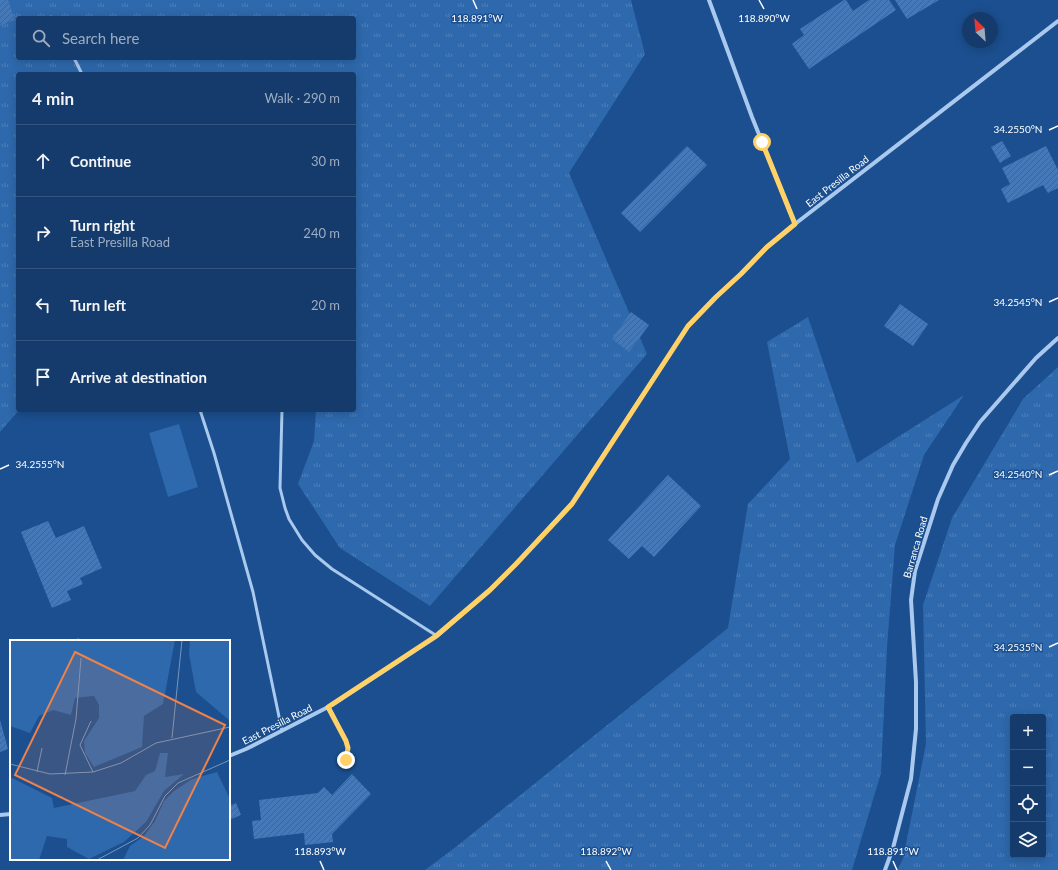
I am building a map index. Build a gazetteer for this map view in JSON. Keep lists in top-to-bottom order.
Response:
{
  "streets": {
    "street": ["East Presilla Road", "Barranca Road"]
  },
  "north": "top left",
  "page": {
    "search": "Search here",
    "heading": ["4 min", "Walk · 290 m"],
    "list": [
      ["Continue", "30 m"],
      ["Turn right", "East Presilla Road", "240 m"],
      ["Turn left", "20 m"],
      "Arrive at destination"
    ],
    "map_buttons": ["+", "−"]
  },
  "coordinates": [
    "118.891°W",
    "118.890°W",
    "34.2550°N",
    "34.2545°N",
    "34.2555°N",
    "34.2540°N",
    "34.2535°N",
    "118.893°W",
    "118.892°W"
  ]
}
